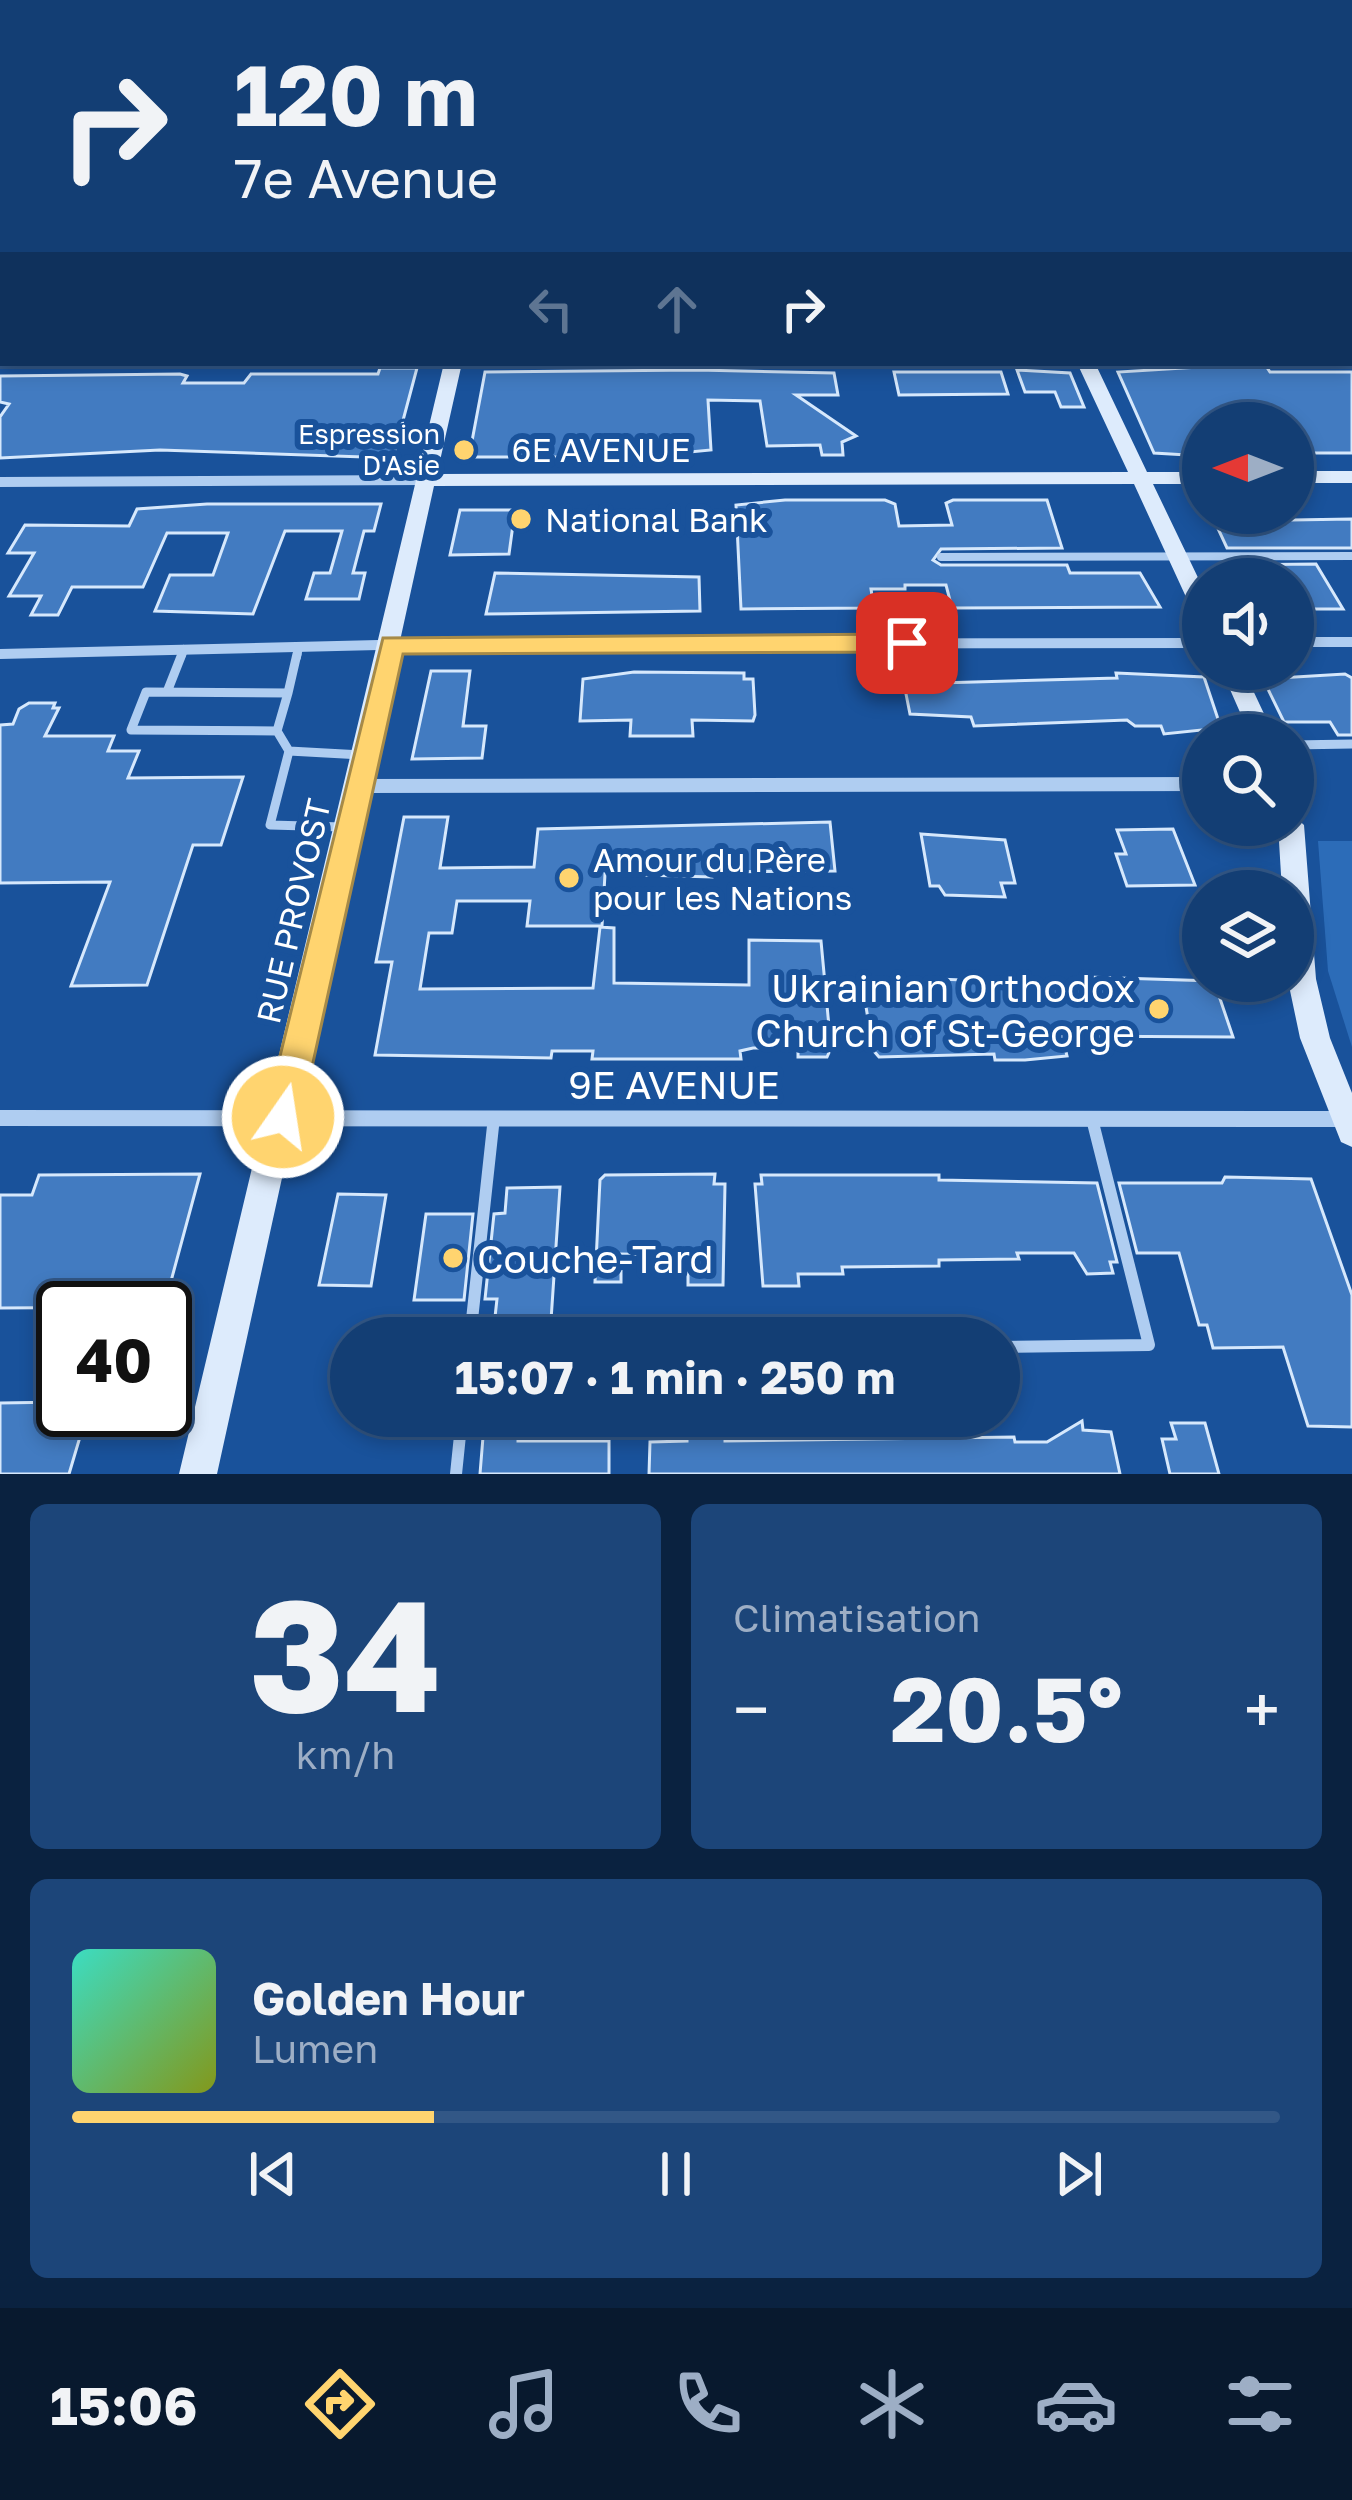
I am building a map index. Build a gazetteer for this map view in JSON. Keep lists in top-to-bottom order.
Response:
{
  "streets": {
    "street": ["6E AVENUE", "RUE PROVOST", "9E AVENUE"]
  },
  "crossings": [
    ["6E AVENUE", "RUE PROVOST"],
    ["RUE PROVOST", "9E AVENUE"]
  ],
  "places": [
    "Espression D'Asie",
    "National Bank",
    "Amour du Père pour les Nations",
    "Ukrainian Orthodox Church of St-George",
    "Couche-Tard"
  ],
  "north": "left",
  "page": {
    "turn": ["120 m", "7e Avenue"],
    "limit": "40",
    "trip": "15:07 · 1 min · 250 m",
    "tile": [
      ["34", "km/h"],
      "Climatisation"
    ],
    "heat": ["−", "20.5°", "+"],
    "song": ["Golden Hour", "Lumen"],
    "tabs": "15:06"
  }
}
